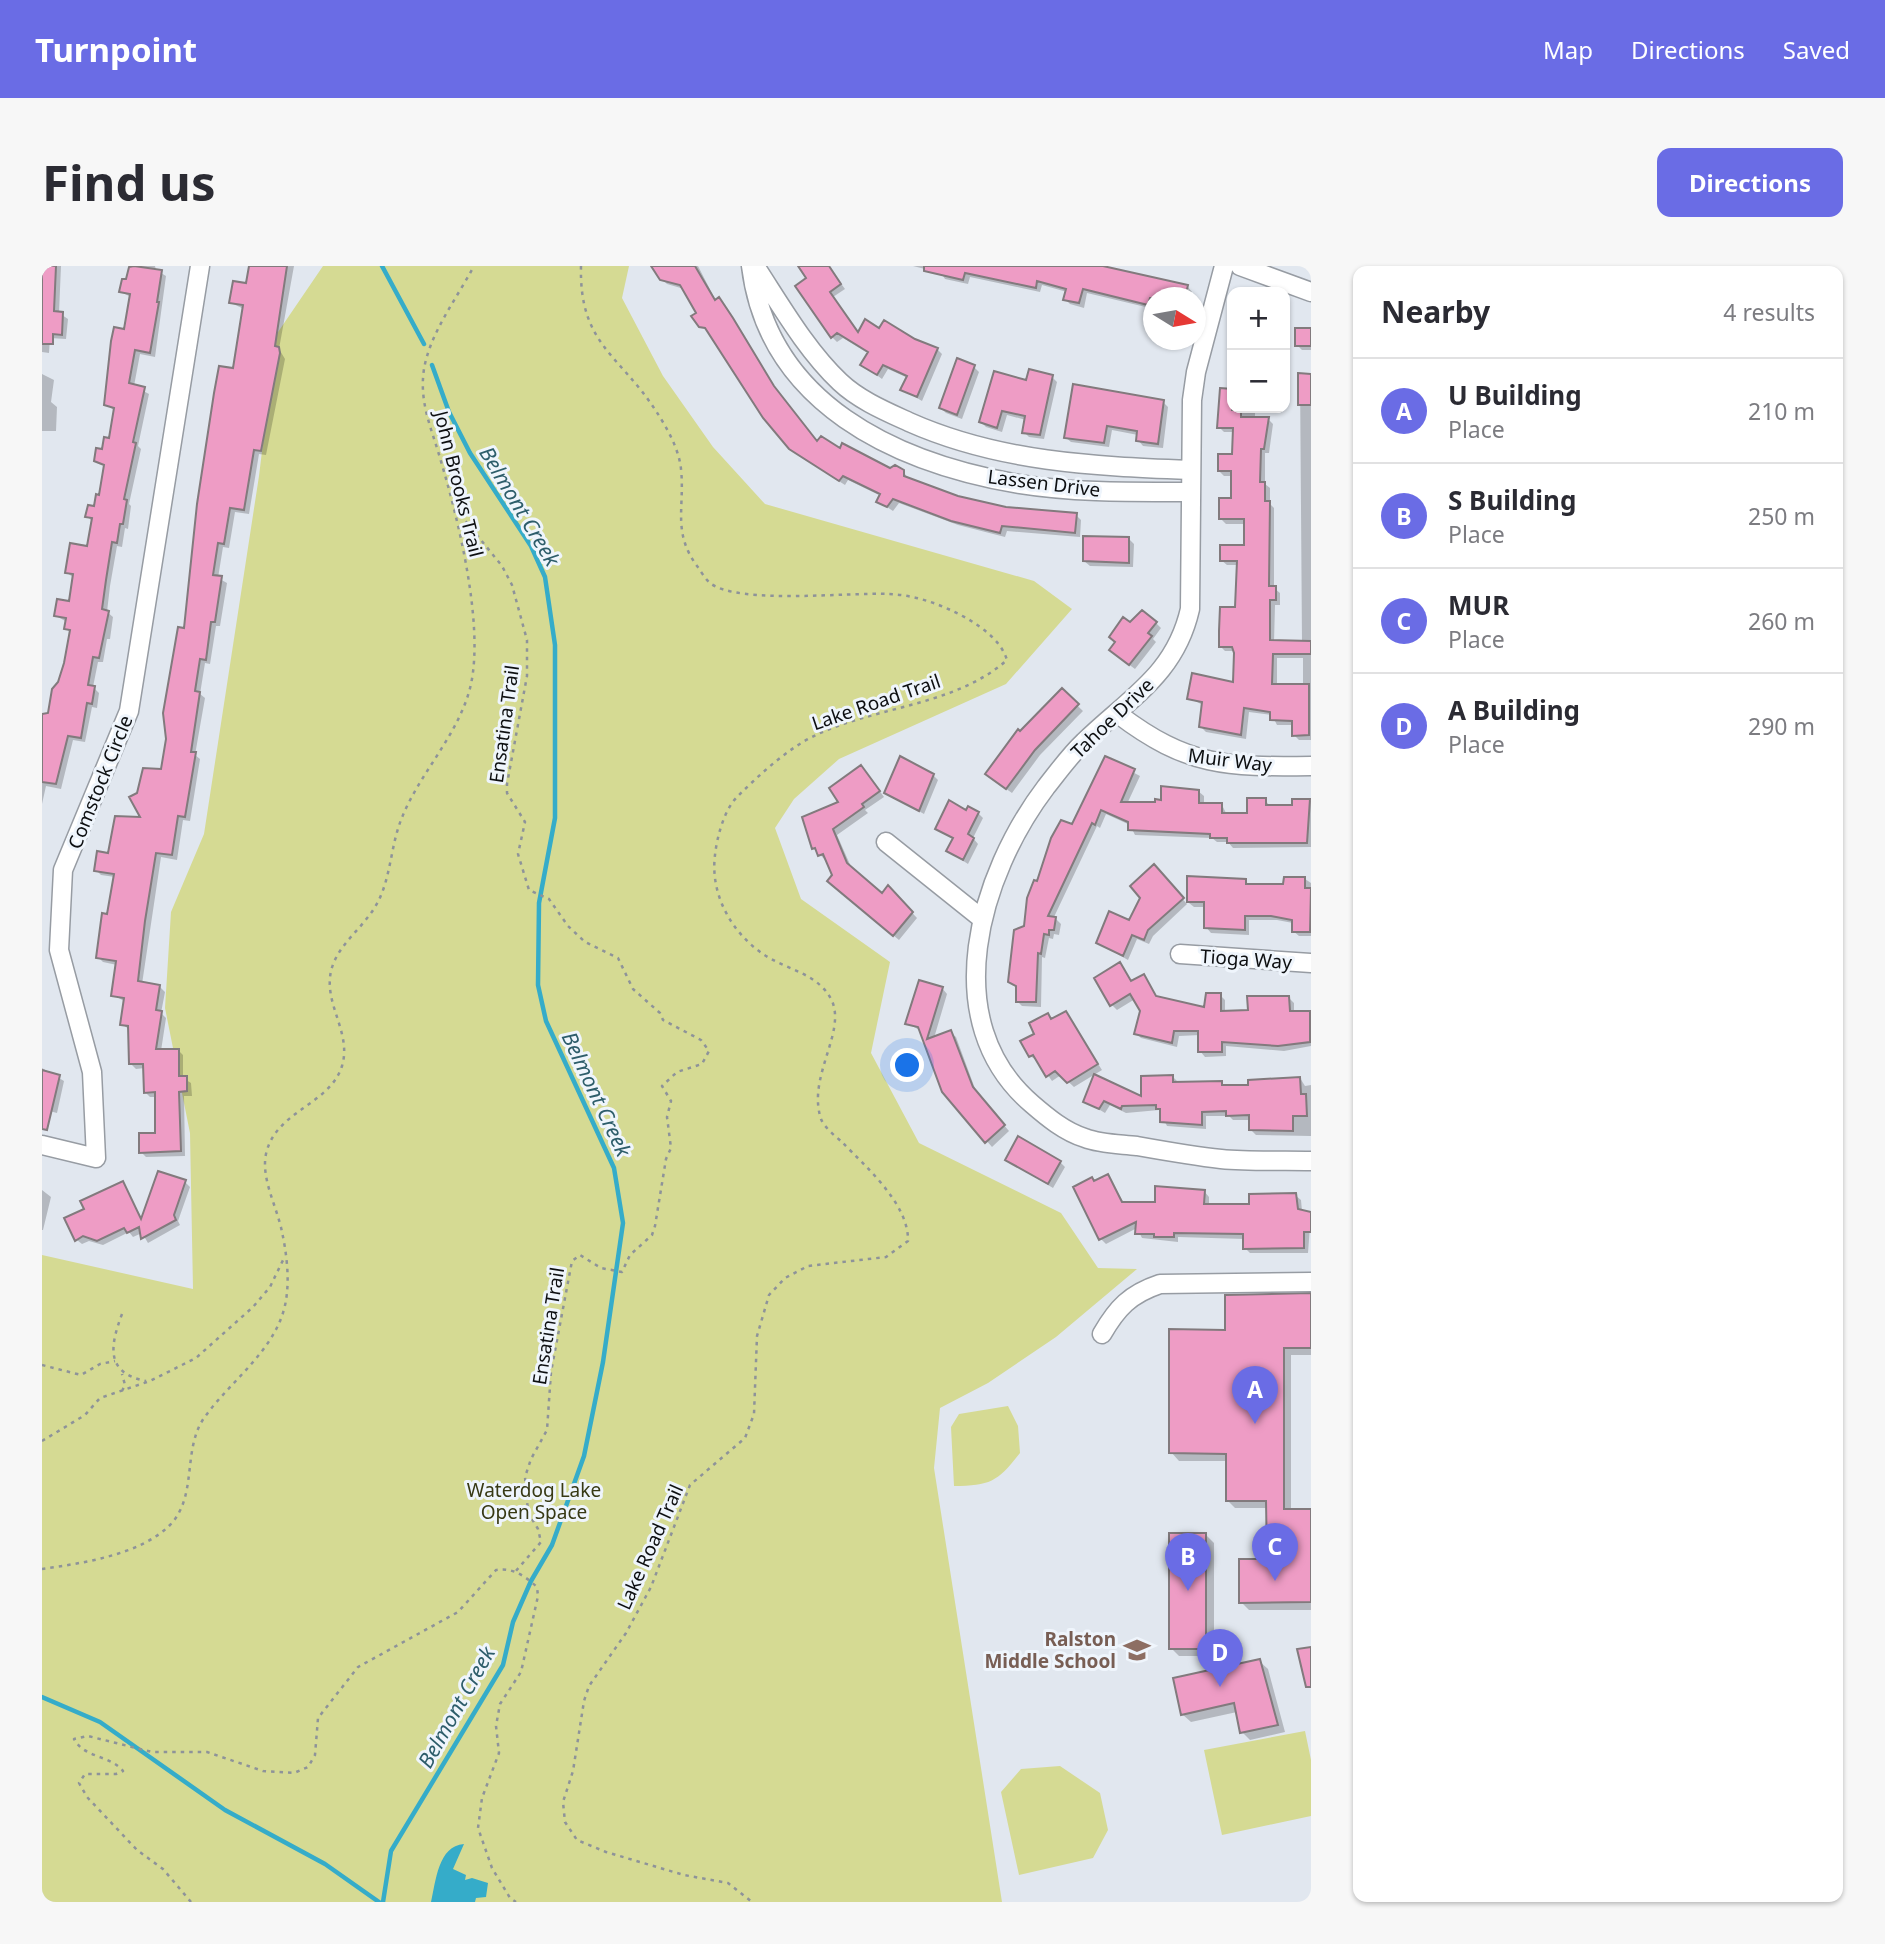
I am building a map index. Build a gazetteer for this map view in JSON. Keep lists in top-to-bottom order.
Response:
{
  "streets": {
    "street": [
      "Lassen Drive",
      "Tahoe Drive",
      "Muir Way",
      "Comstock Circle",
      "Tioga Way"
    ],
    "path": ["John Brooks Trail", "Lake Road Trail", "Ensatina Trail"]
  },
  "crossings": [
    ["Lassen Drive", "Tahoe Drive"],
    ["John Brooks Trail", "Ensatina Trail"],
    ["Tahoe Drive", "Muir Way"]
  ],
  "water": ["Belmont Creek"],
  "parks": ["Waterdog Lake Open Space"],
  "places": {
    "school or university": ["Ralston Middle School"]
  },
  "north": "right",
  "page": {
    "header": "Turnpoint",
    "nav": ["Map", "Directions", "Saved"],
    "buttons": "Directions",
    "title": "Find us",
    "heading": ["Nearby", "4 results"],
    "map_buttons": ["+", "−"],
    "list": [
      {
        "mark": "A",
        "name": "U Building",
        "note": "Place",
        "value": "210 m"
      },
      {
        "mark": "B",
        "name": "S Building",
        "note": "Place",
        "value": "250 m"
      },
      {
        "mark": "C",
        "name": "MUR",
        "note": "Place",
        "value": "260 m"
      },
      {
        "mark": "D",
        "name": "A Building",
        "note": "Place",
        "value": "290 m"
      }
    ],
    "pins": [
      "A",
      "C",
      "B",
      "D"
    ]
  }
}
